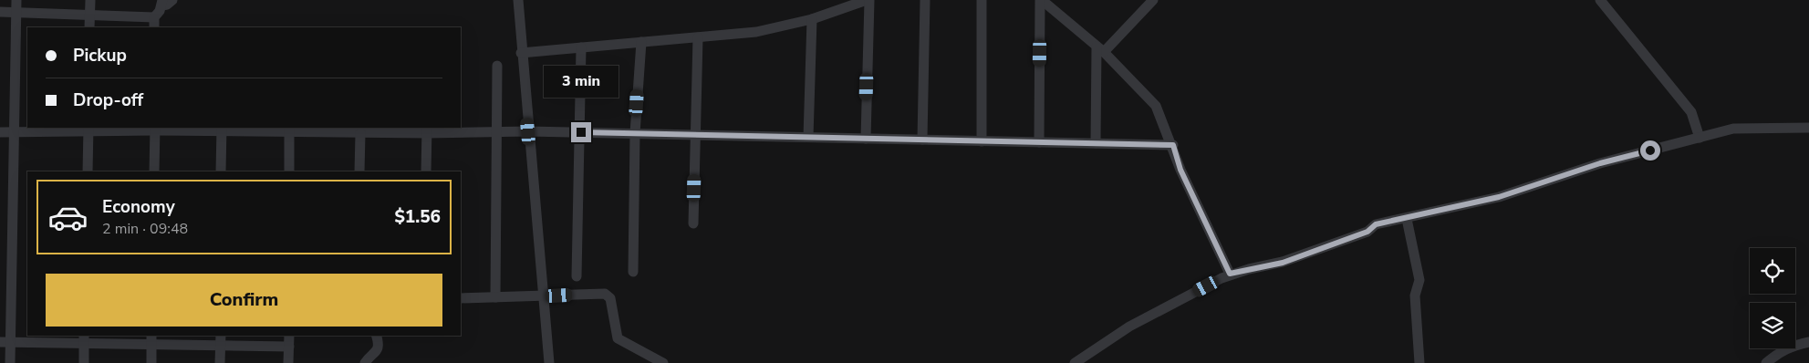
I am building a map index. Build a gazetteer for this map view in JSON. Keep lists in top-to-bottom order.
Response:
{
  "page": {
    "banner": ["Pickup", "Drop-off"],
    "bubble": "3 min",
    "list": [
      {
        "name": "Economy",
        "note": "2 min · 09:48",
        "value": "$1.56"
      }
    ],
    "buttons": "Confirm"
  }
}
